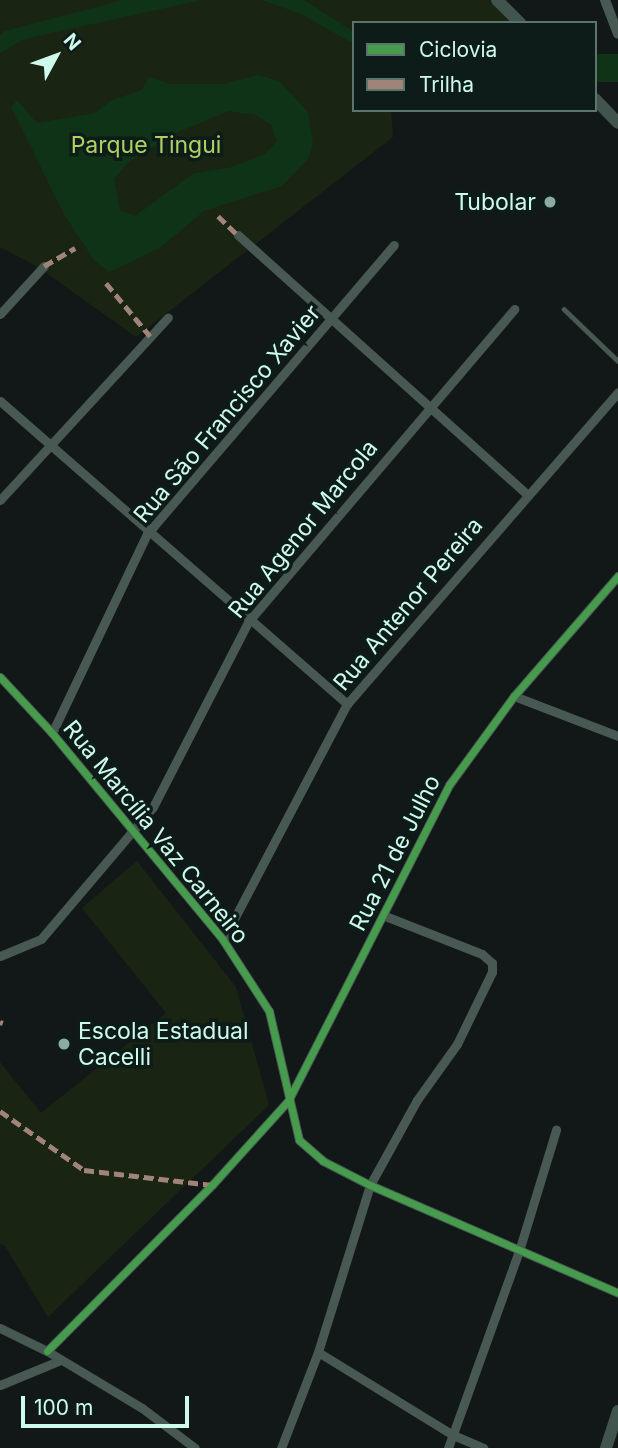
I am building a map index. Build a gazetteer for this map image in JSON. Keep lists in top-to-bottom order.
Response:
{
  "streets": {
    "street": [
      "Rua São Francisco Xavier",
      "Rua Agenor Marcola",
      "Rua Antenor Pereira",
      "Rua Marcília Vaz Carneiro",
      "Rua 21 de Julho"
    ]
  },
  "crossings": [
    ["Rua São Francisco Xavier", "Rua Marcília Vaz Carneiro"],
    ["Rua Agenor Marcola", "Rua Marcília Vaz Carneiro"],
    ["Rua Antenor Pereira", "Rua Marcília Vaz Carneiro"],
    ["Rua Marcília Vaz Carneiro", "Rua 21 de Julho"]
  ],
  "parks": ["Parque Tingui"],
  "places": ["Tubolar", "Escola Estadual Cacelli"],
  "legend": ["Ciclovia", "Trilha"],
  "scale_bar": "100 m",
  "north": "top right"
}
